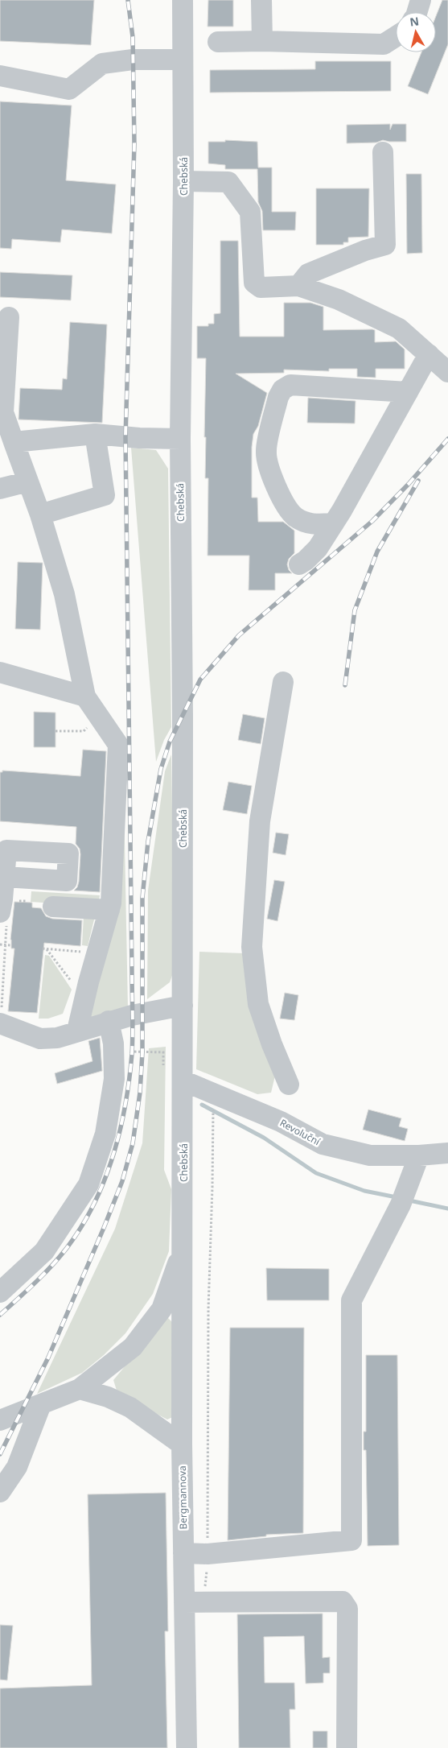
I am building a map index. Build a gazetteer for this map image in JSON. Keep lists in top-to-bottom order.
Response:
{
  "streets": {
    "street": ["Chebská", "Revoluční", "Bergmannova"]
  },
  "crossings": [
    ["Chebská", "Revoluční"],
    ["Chebská", "Bergmannova"]
  ],
  "north": "top"
}
